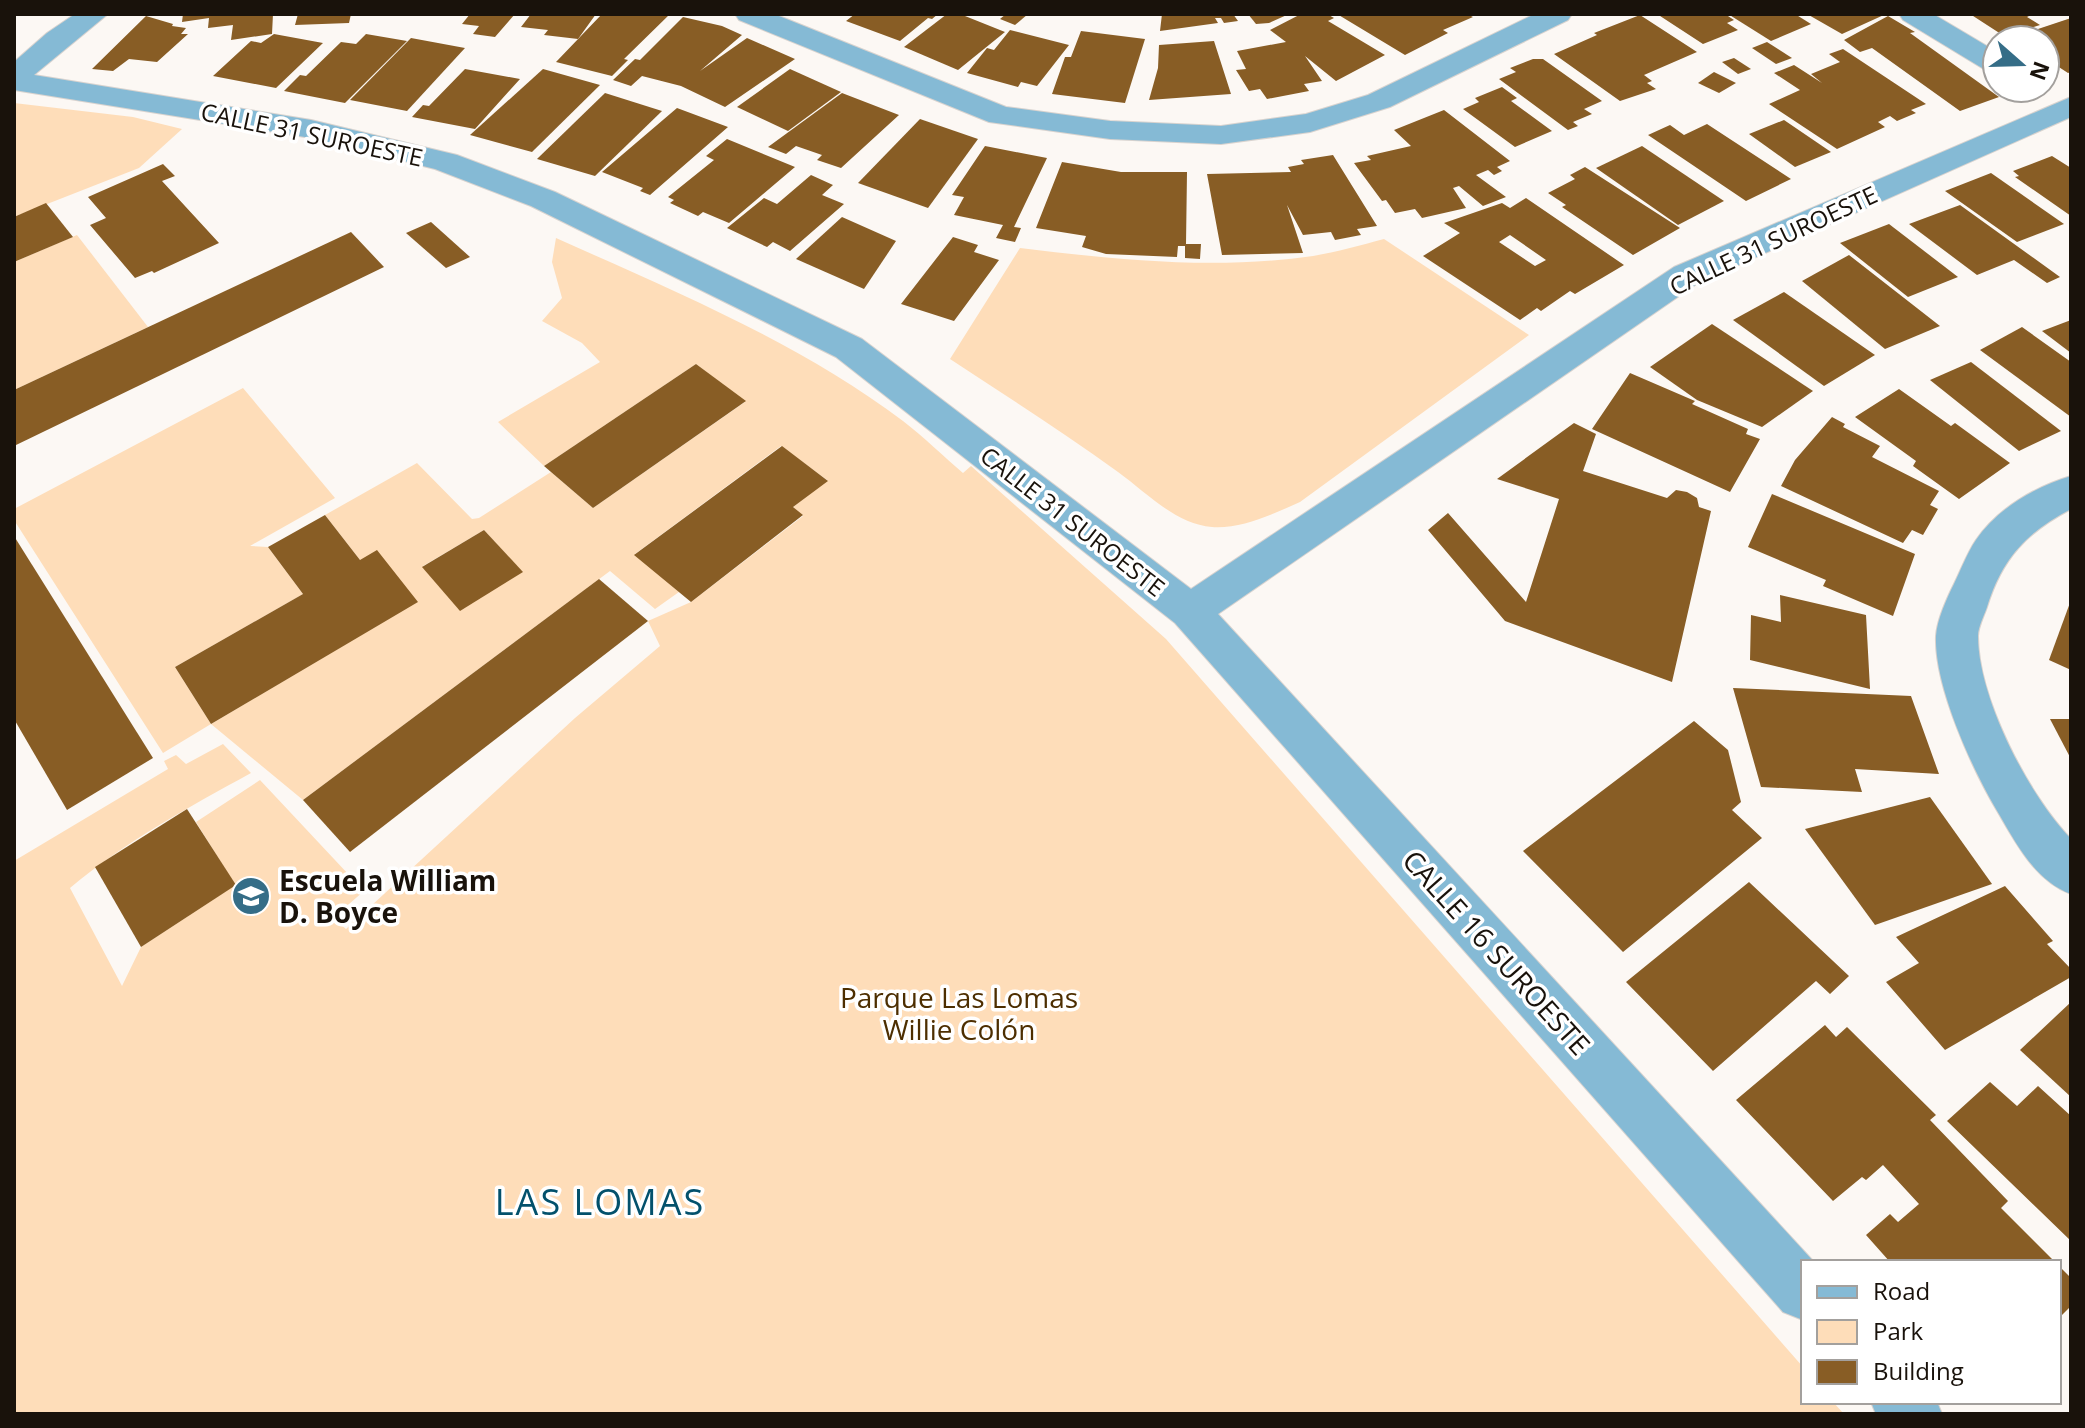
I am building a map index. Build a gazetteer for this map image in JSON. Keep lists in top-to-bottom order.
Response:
{
  "streets": {
    "street": ["CALLE 31 SUROESTE", "CALLE 16 SUROESTE"]
  },
  "crossings": [
    ["CALLE 31 SUROESTE", "CALLE 16 SUROESTE"]
  ],
  "districts": ["LAS LOMAS"],
  "parks": ["Parque Las Lomas Willie Colón"],
  "places": {
    "school or university": ["Escuela William D. Boyce"]
  },
  "legend": ["Road", "Park", "Building"],
  "north": "right"
}
